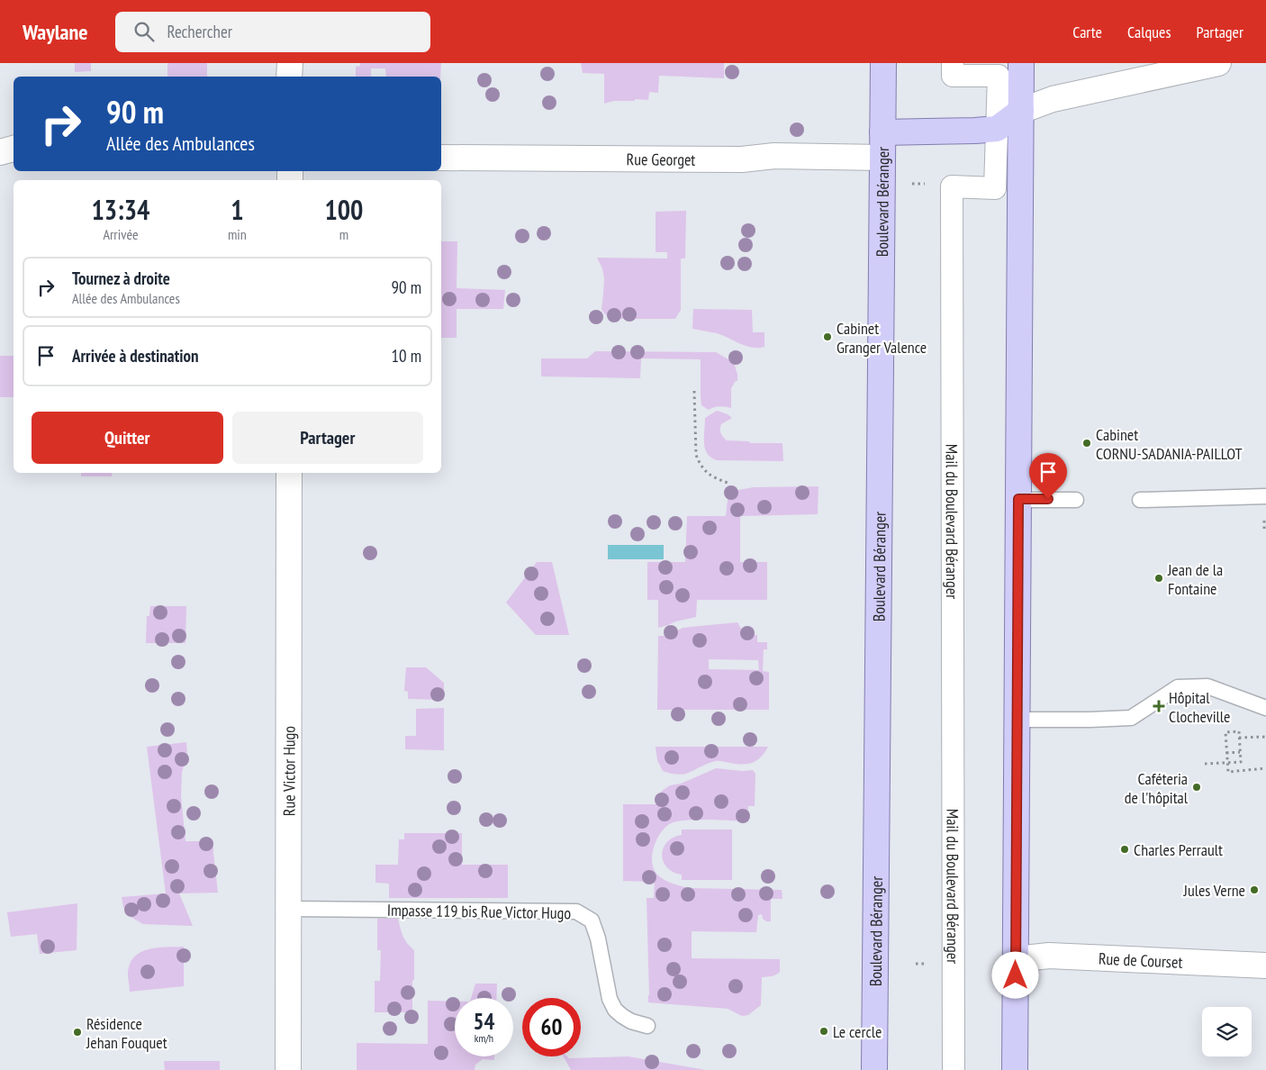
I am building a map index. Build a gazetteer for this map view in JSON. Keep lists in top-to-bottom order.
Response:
{
  "streets": {
    "main road": ["Boulevard Béranger"],
    "street": [
      "Rue Georget",
      "Mail du Boulevard Béranger",
      "Rue Victor Hugo",
      "Rue de Courset"
    ],
    "lane": ["Impasse 119 bis Rue Victor Hugo"]
  },
  "crossings": [
    ["Rue Georget", "Boulevard Béranger"],
    ["Rue Victor Hugo", "Impasse 119 bis Rue Victor Hugo"]
  ],
  "places": {
    "other": [
      "Cabinet Granger Valence",
      "Cabinet CORNU-SADANIA-PAILLOT",
      "Jean de la Fontaine",
      "Caféteria de l'hôpital",
      "Charles Perrault",
      "Jules Verne",
      "Le cercle",
      "Résidence Jehan Fouquet"
    ],
    "health": ["Hôpital Clocheville"]
  },
  "page": {
    "header": "Waylane",
    "search": "Rechercher",
    "nav": ["Carte", "Calques", "Partager"],
    "turn": ["90 m", "Allée des Ambulances"],
    "eta": [
      "13:34",
      "Arrivée",
      "1",
      "min",
      "100",
      "m"
    ],
    "list": [
      {
        "name": "Tournez à droite",
        "note": "Allée des Ambulances",
        "value": "90 m"
      },
      {
        "name": "Arrivée à destination",
        "value": "10 m"
      }
    ],
    "buttons": ["Quitter", "Partager"],
    "speed": "54 km/h",
    "limit": "60"
  }
}
